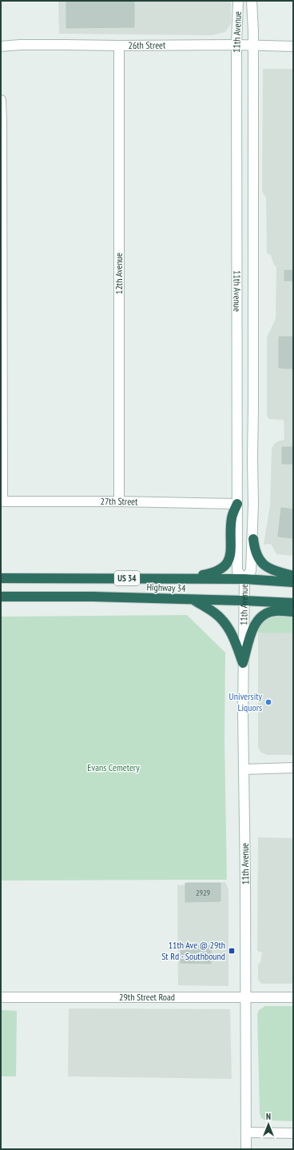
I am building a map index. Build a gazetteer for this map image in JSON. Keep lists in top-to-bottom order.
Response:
{
  "streets": {
    "highway": ["US 34", "Highway 34"],
    "street": [
      "11th Avenue",
      "26th Street",
      "12th Avenue",
      "27th Street",
      "29th Street Road"
    ]
  },
  "crossings": [
    ["11th Avenue", "26th Street"],
    ["11th Avenue", "27th Street"],
    ["11th Avenue", "Highway 34"],
    ["11th Avenue", "29th Street Road"],
    ["26th Street", "12th Avenue"],
    ["12th Avenue", "27th Street"]
  ],
  "parks": ["Evans Cemetery"],
  "places": {
    "other": ["University Liquors"],
    "transit": ["11th Ave @ 29th St Rd - Southbound"]
  },
  "house_numbers": ["2929"],
  "north": "top"
}
